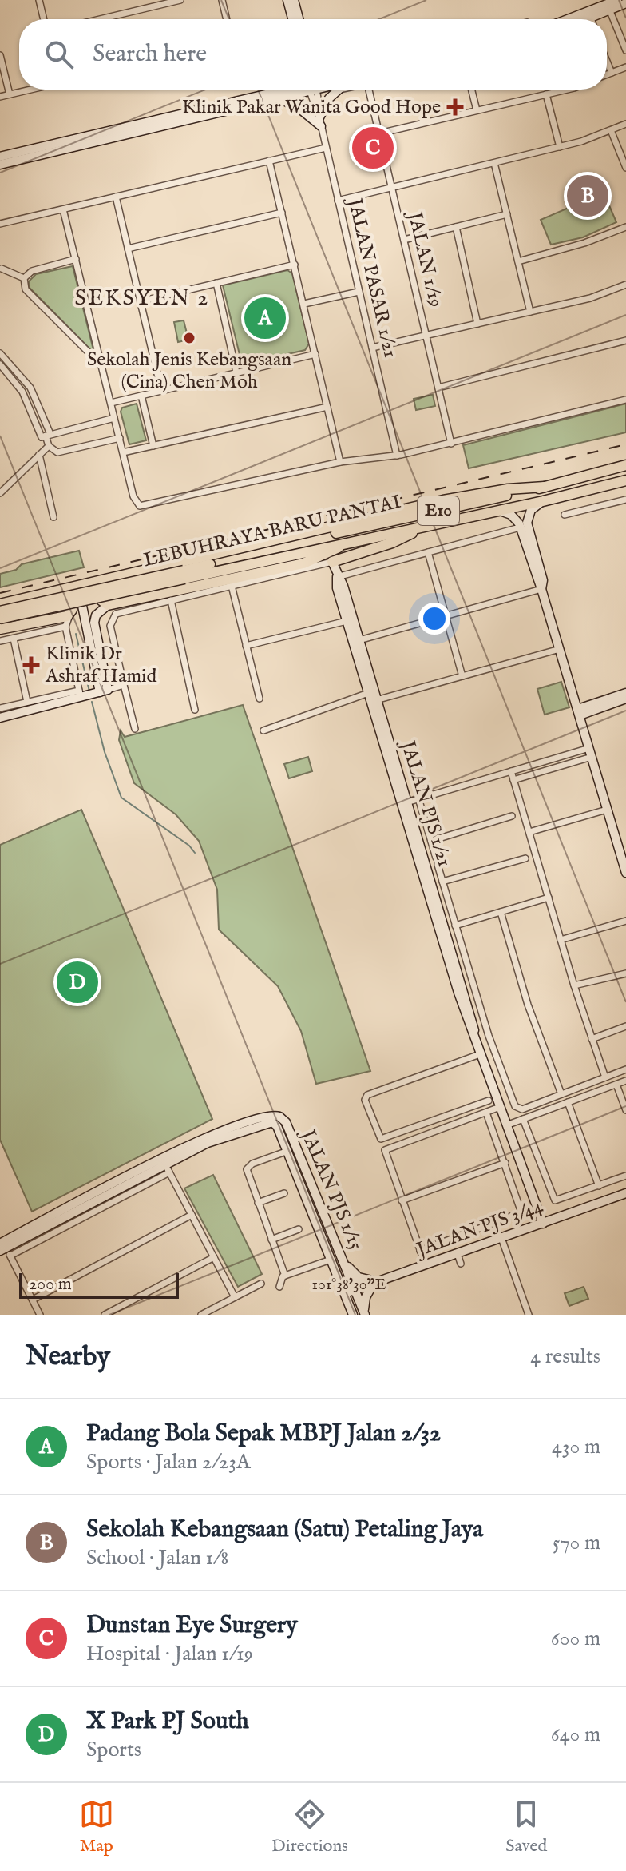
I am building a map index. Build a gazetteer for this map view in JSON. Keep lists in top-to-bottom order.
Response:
{
  "streets": {
    "highway": ["E10", "LEBUHRAYA BARU PANTAI"],
    "main road": ["JALAN PJS 1/21", "JALAN PJS 1/15", "JALAN PJS 3/44"],
    "street": ["JALAN 1/19", "JALAN PASAR 1/21"]
  },
  "crossings": [
    ["JALAN PJS 1/21", "JALAN PJS 3/44"],
    ["JALAN PJS 1/15", "JALAN PJS 3/44"]
  ],
  "districts": ["SEKSYEN 2"],
  "places": {
    "health": ["Klinik Pakar Wanita Good Hope", "Klinik Dr Ashraf Hamid"],
    "other": ["Sekolah Jenis Kebangsaan (Cina) Chen Moh"]
  },
  "scale_bar": "200 m",
  "page": {
    "search": "Search here",
    "pins": [
      "C",
      "B",
      "A",
      "D"
    ],
    "scale": "200 m",
    "heading": ["Nearby", "4 results"],
    "list": [
      {
        "mark": "A",
        "name": "Padang Bola Sepak MBPJ Jalan 2/32",
        "note": "Sports · Jalan 2/23A",
        "value": "430 m"
      },
      {
        "mark": "B",
        "name": "Sekolah Kebangsaan (Satu) Petaling Jaya",
        "note": "School · Jalan 1/8",
        "value": "570 m"
      },
      {
        "mark": "C",
        "name": "Dunstan Eye Surgery",
        "note": "Hospital · Jalan 1/19",
        "value": "600 m"
      },
      {
        "mark": "D",
        "name": "X Park PJ South",
        "note": "Sports",
        "value": "640 m"
      }
    ],
    "nav": ["Map", "Directions", "Saved"]
  },
  "coordinates": ["101°38'30\"E"]
}
